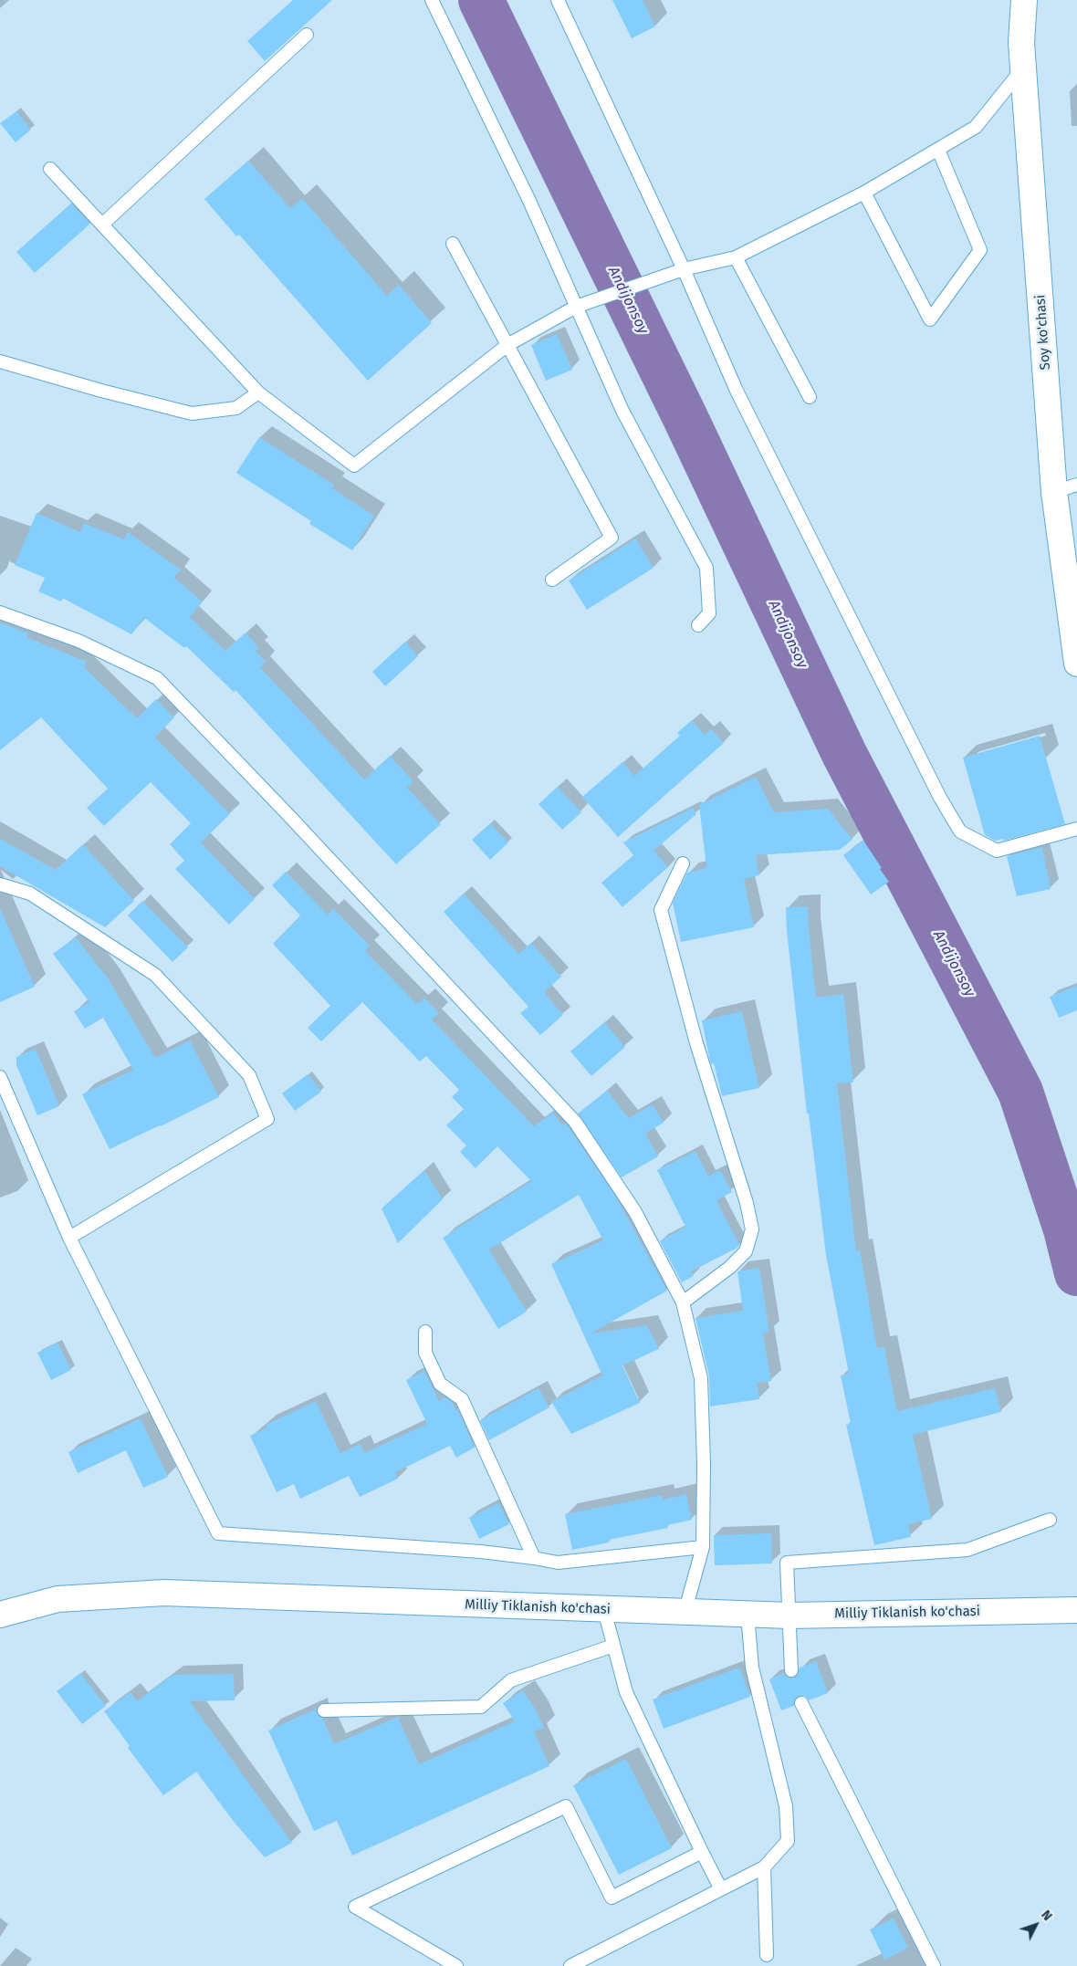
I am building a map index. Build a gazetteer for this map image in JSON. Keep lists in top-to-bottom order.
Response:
{
  "streets": {
    "main road": ["Soy ko'chasi", "Milliy Tiklanish ko'chasi"]
  },
  "water": ["Andijonsoy"],
  "north": "top right"
}
